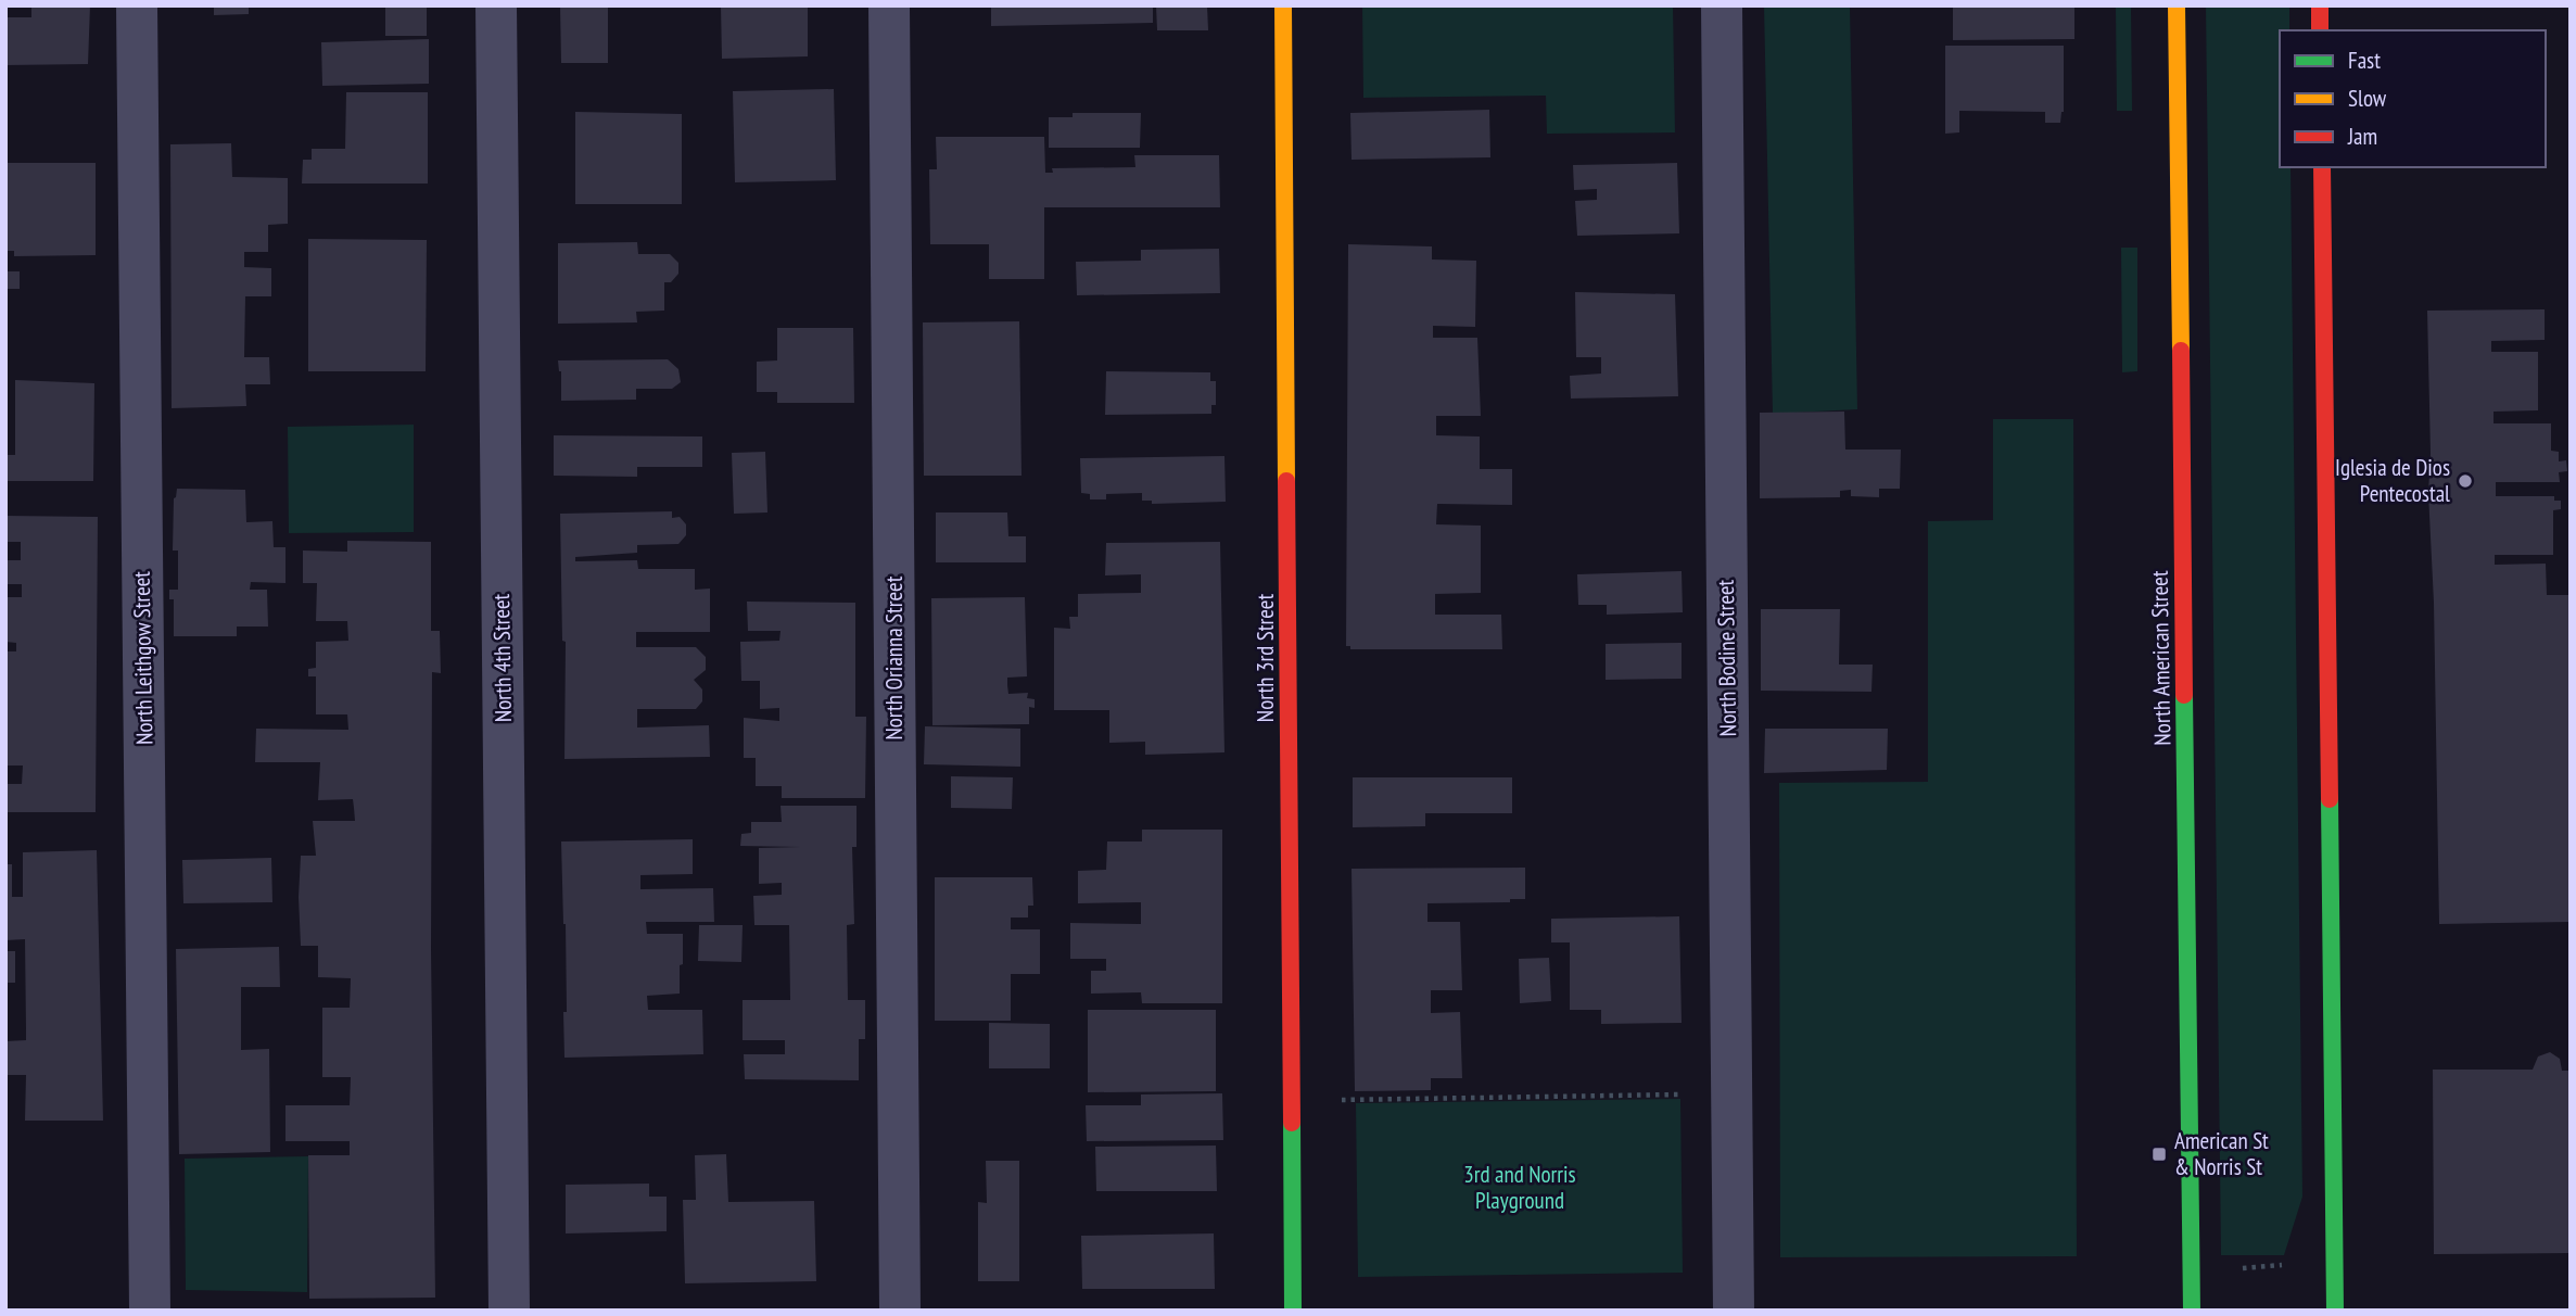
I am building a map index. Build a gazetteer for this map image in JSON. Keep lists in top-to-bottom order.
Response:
{
  "streets": {
    "street": [
      "North Leithgow Street",
      "North 4th Street",
      "North Orianna Street",
      "North 3rd Street",
      "North Bodine Street",
      "North American Street"
    ]
  },
  "parks": ["3rd and Norris Playground"],
  "places": {
    "other": ["Iglesia de Dios Pentecostal"],
    "transit": ["American St & Norris St"]
  },
  "legend": ["Fast", "Slow", "Jam"]
}
